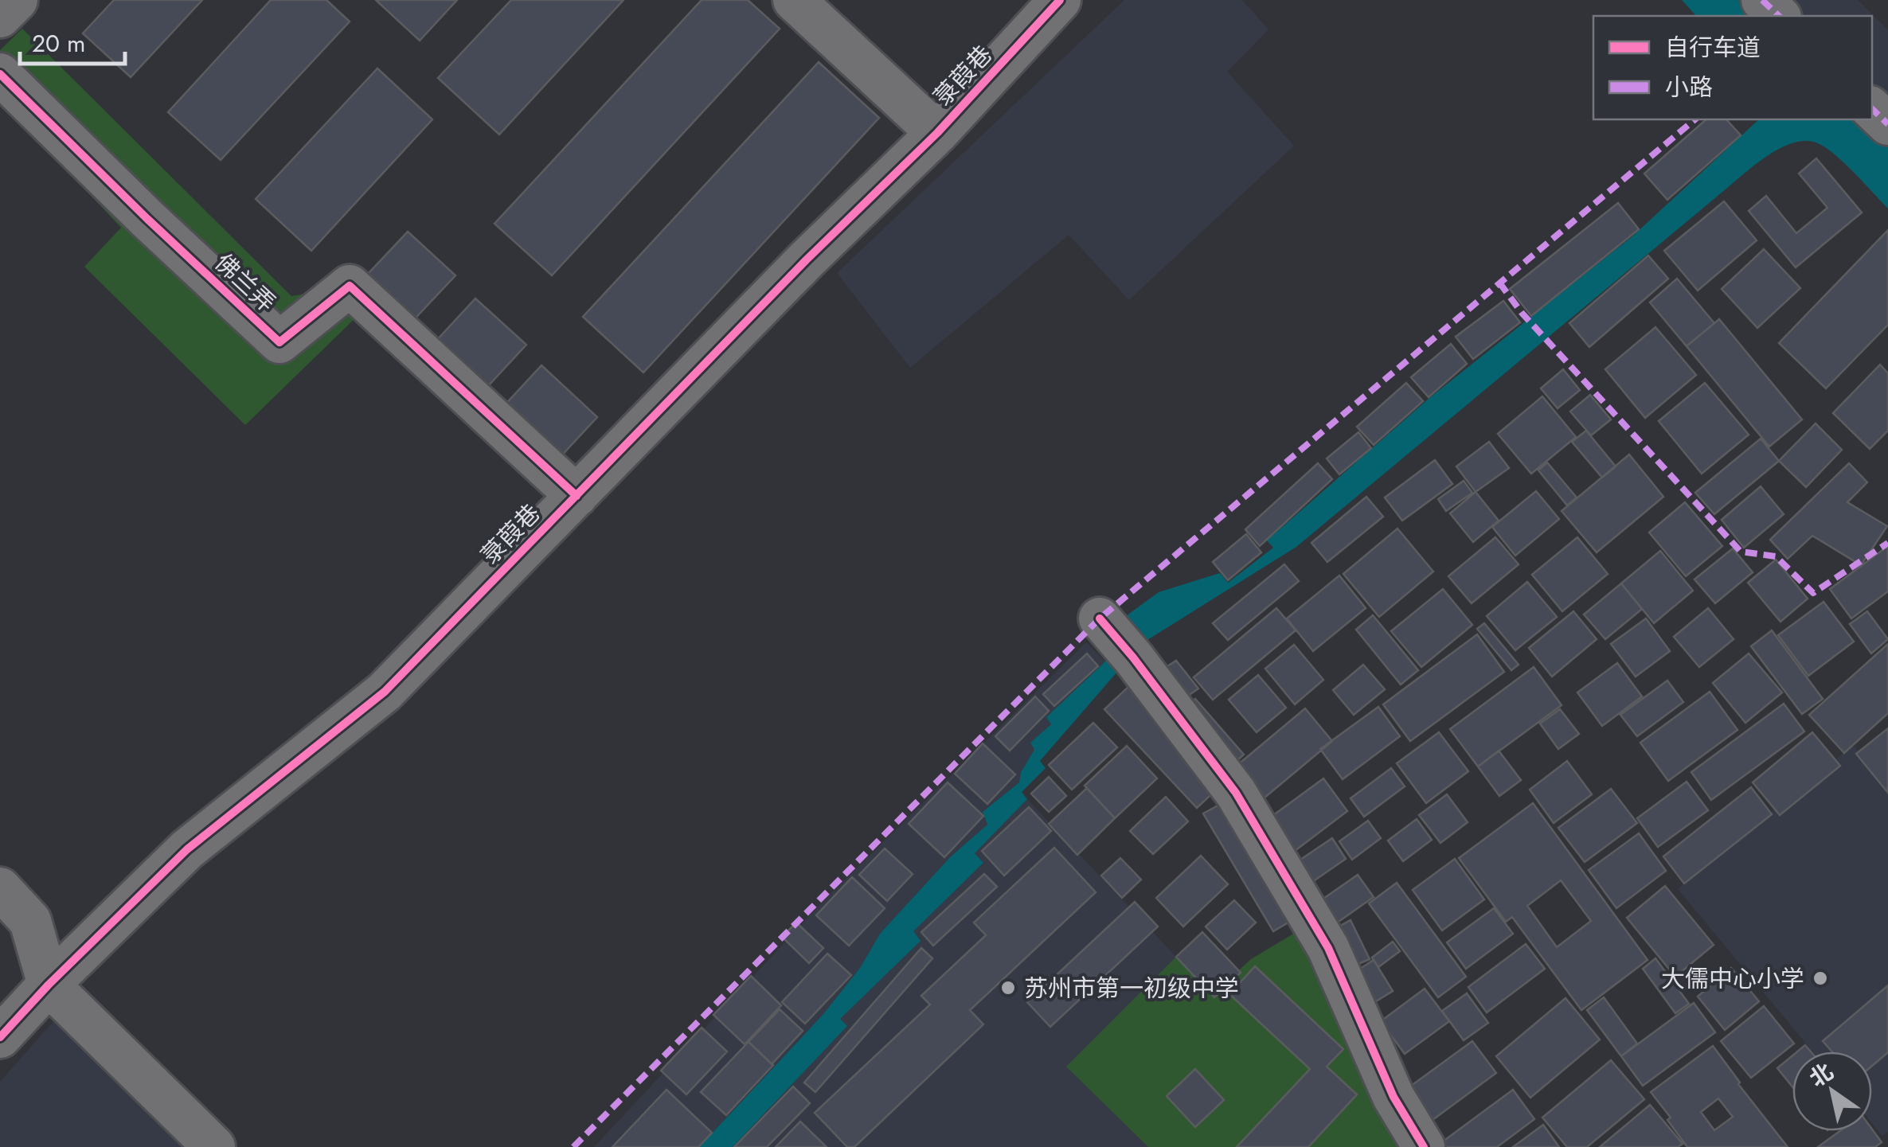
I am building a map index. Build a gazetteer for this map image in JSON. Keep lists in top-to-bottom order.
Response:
{
  "streets": {
    "street": ["菉葭巷", "佛兰弄"]
  },
  "crossings": [
    ["菉葭巷", "佛兰弄"]
  ],
  "places": ["大儒中心小学", "苏州市第一初级中学"],
  "legend": ["自行车道", "小路"],
  "scale_bar": "20 m",
  "north": "top left"
}
